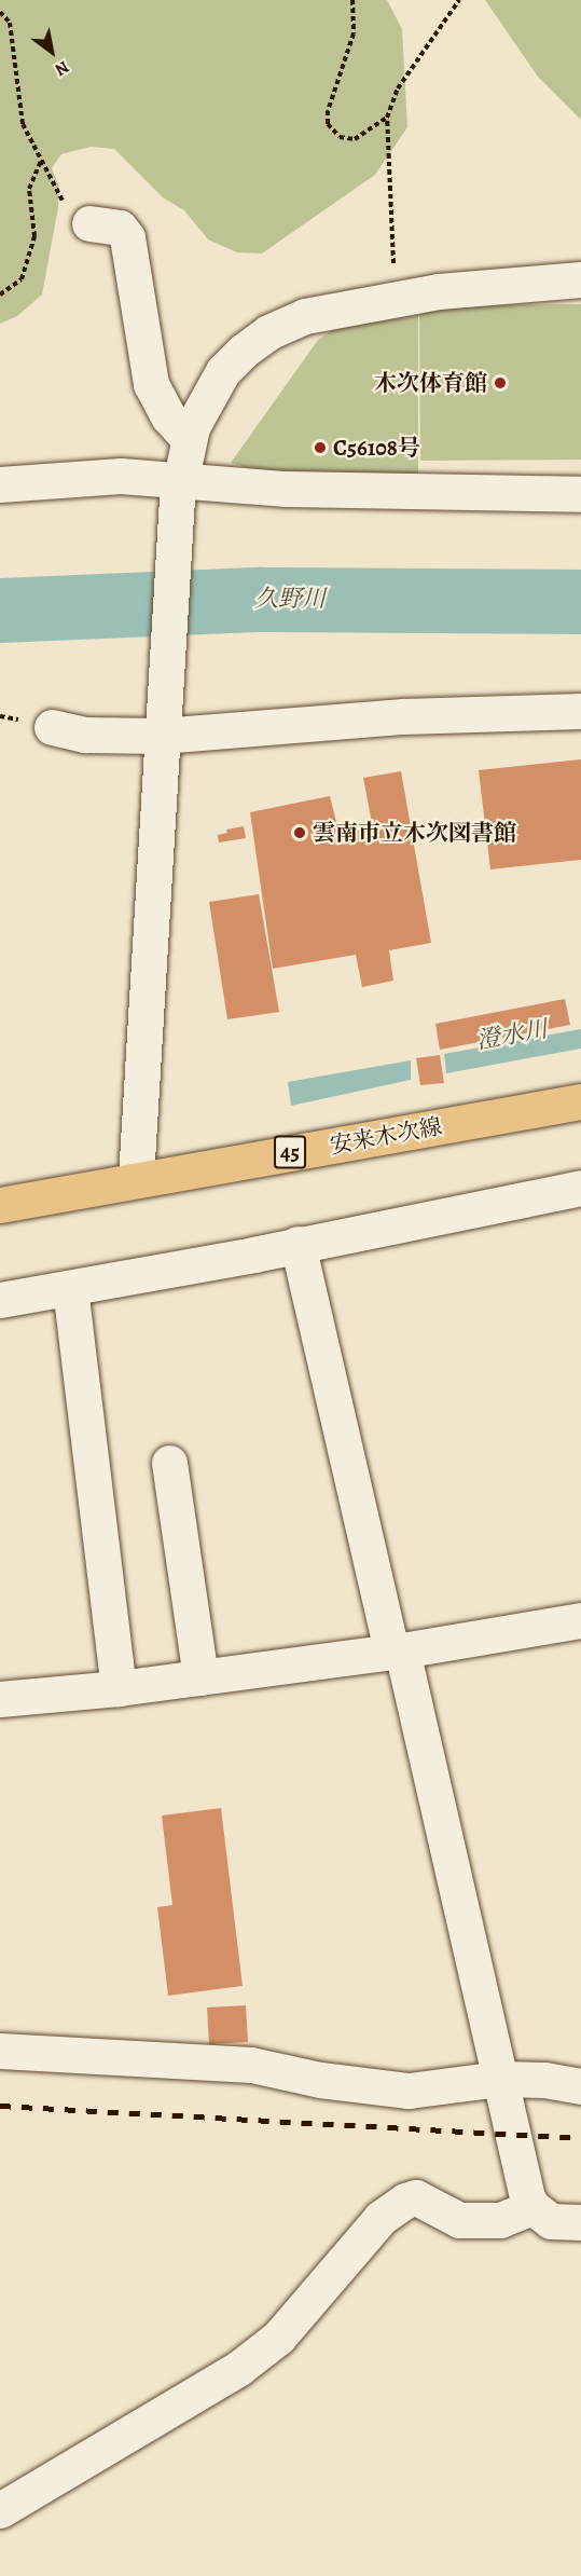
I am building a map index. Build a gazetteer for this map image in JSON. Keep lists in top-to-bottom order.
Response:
{
  "streets": {
    "main road": ["安来木次線", "45"]
  },
  "water": ["久野川", "澄水川"],
  "places": ["木次体育館", "C56108号", "雲南市立木次図書館"],
  "north": "bottom right"
}
